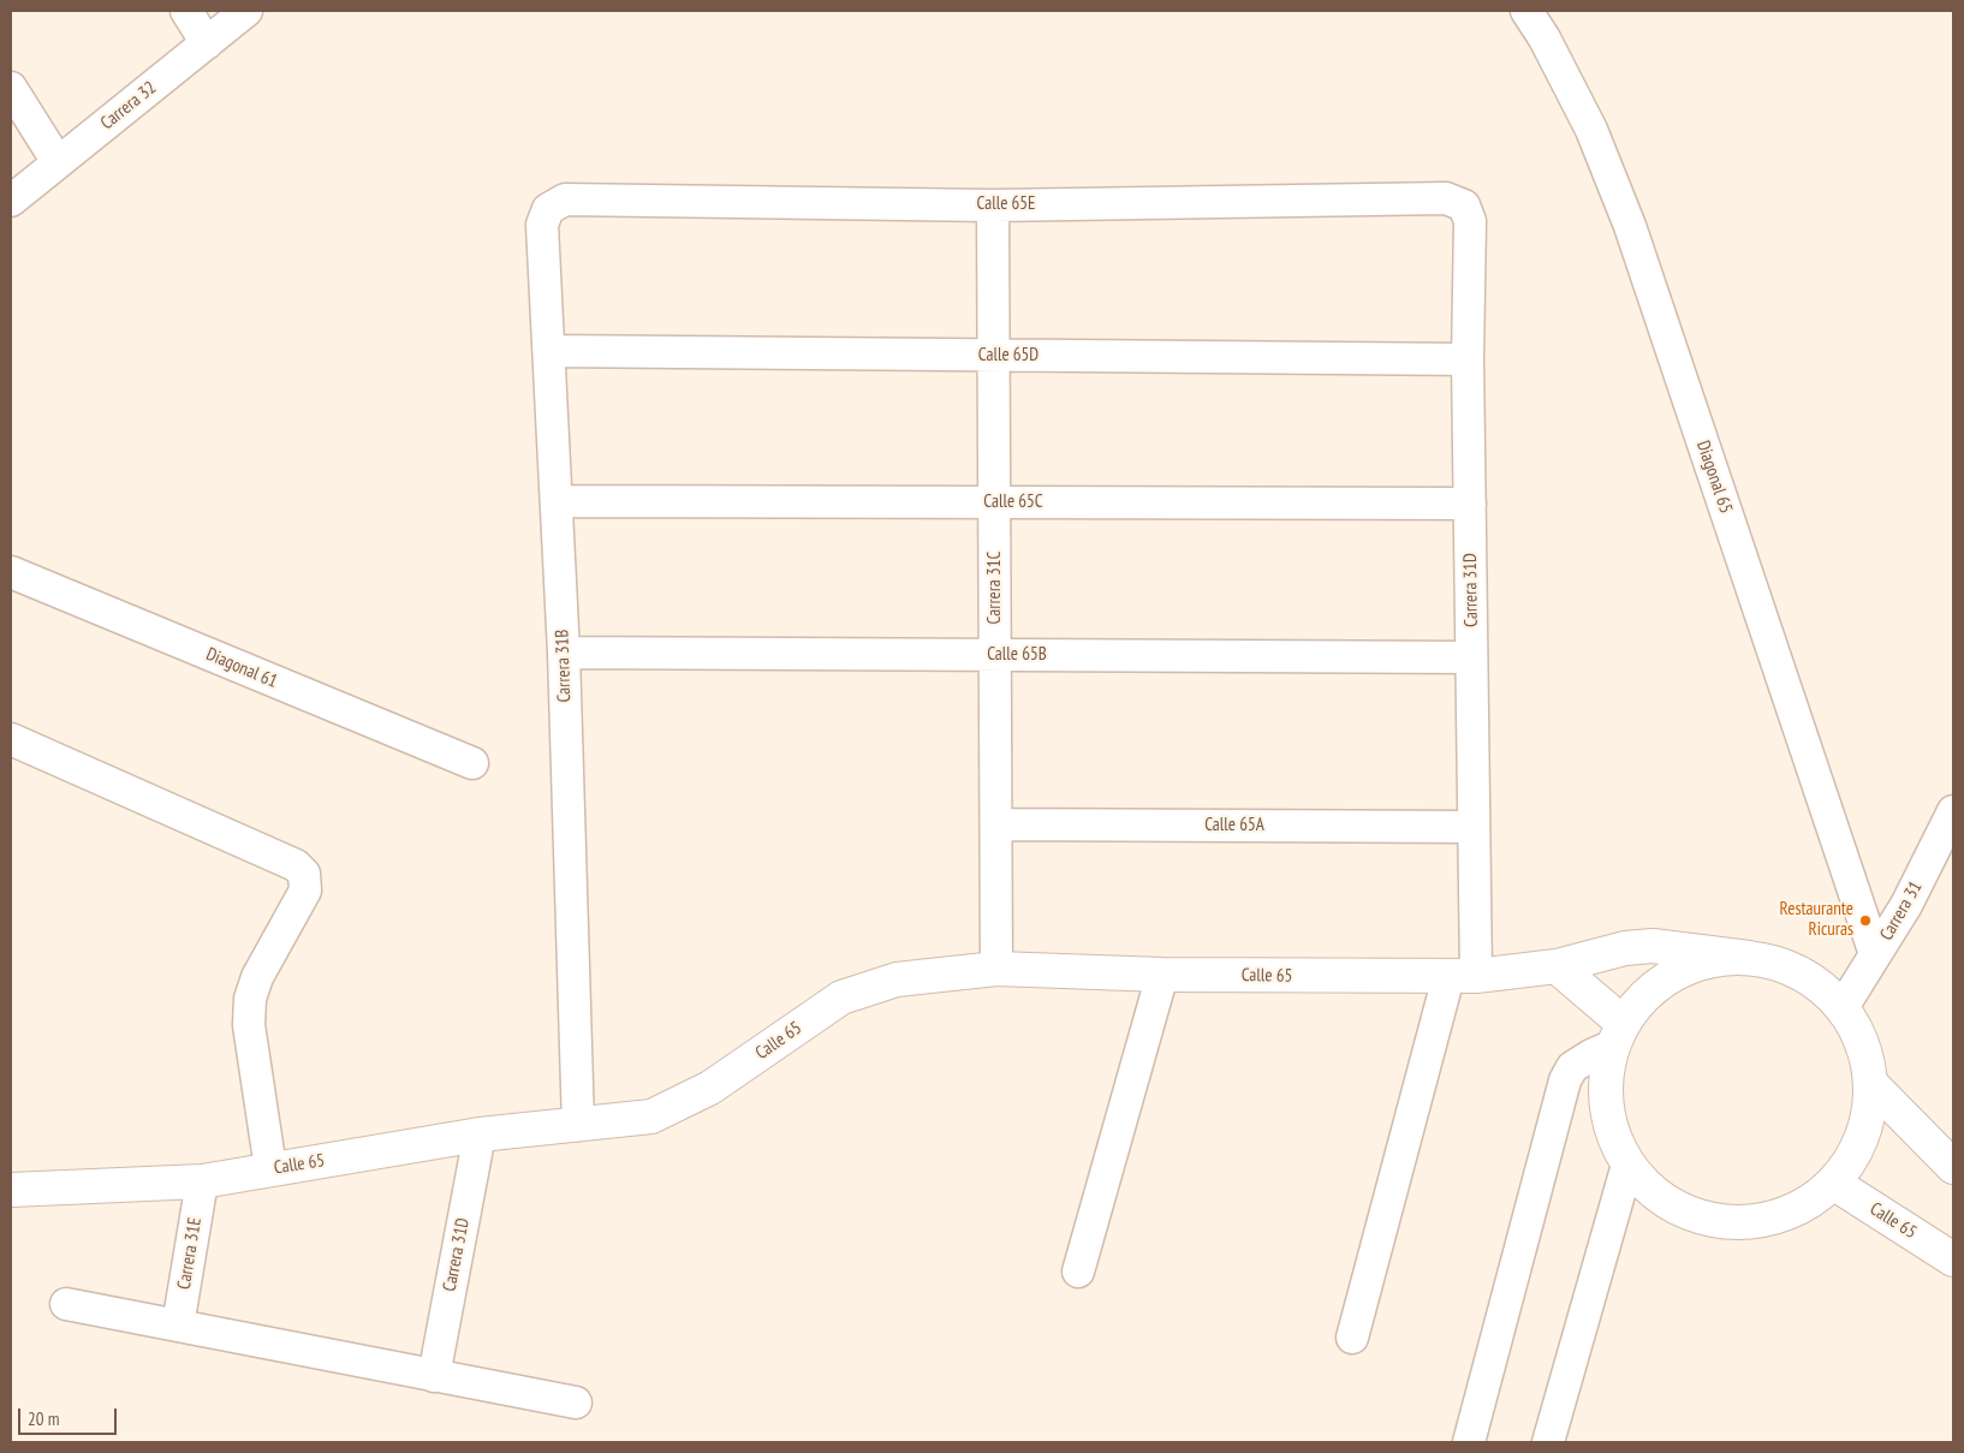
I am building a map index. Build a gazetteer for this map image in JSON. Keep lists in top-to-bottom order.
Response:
{
  "streets": {
    "street": [
      "Carrera 32",
      "Calle 65E",
      "Calle 65D",
      "Diagonal 65",
      "Calle 65C",
      "Carrera 31C",
      "Carrera 31D",
      "Calle 65B",
      "Carrera 31B",
      "Diagonal 61",
      "Calle 65A",
      "Carrera 31",
      "Calle 65",
      "Carrera 31E"
    ]
  },
  "crossings": [
    ["Calle 65E", "Carrera 31C"],
    ["Calle 65E", "Carrera 31D"],
    ["Calle 65E", "Carrera 31B"],
    ["Calle 65D", "Carrera 31C"],
    ["Calle 65D", "Carrera 31D"],
    ["Calle 65D", "Carrera 31B"],
    ["Diagonal 65", "Carrera 31"],
    ["Calle 65C", "Carrera 31C"],
    ["Calle 65C", "Carrera 31D"],
    ["Calle 65C", "Carrera 31B"],
    ["Carrera 31C", "Calle 65B"],
    ["Carrera 31C", "Calle 65A"],
    ["Carrera 31C", "Calle 65"],
    ["Carrera 31D", "Calle 65B"],
    ["Carrera 31D", "Calle 65A"],
    ["Carrera 31D", "Calle 65"],
    ["Calle 65B", "Carrera 31B"],
    ["Carrera 31B", "Calle 65"],
    ["Calle 65", "Carrera 31E"]
  ],
  "places": ["Restaurante Ricuras"],
  "scale_bar": "20 m"
}
